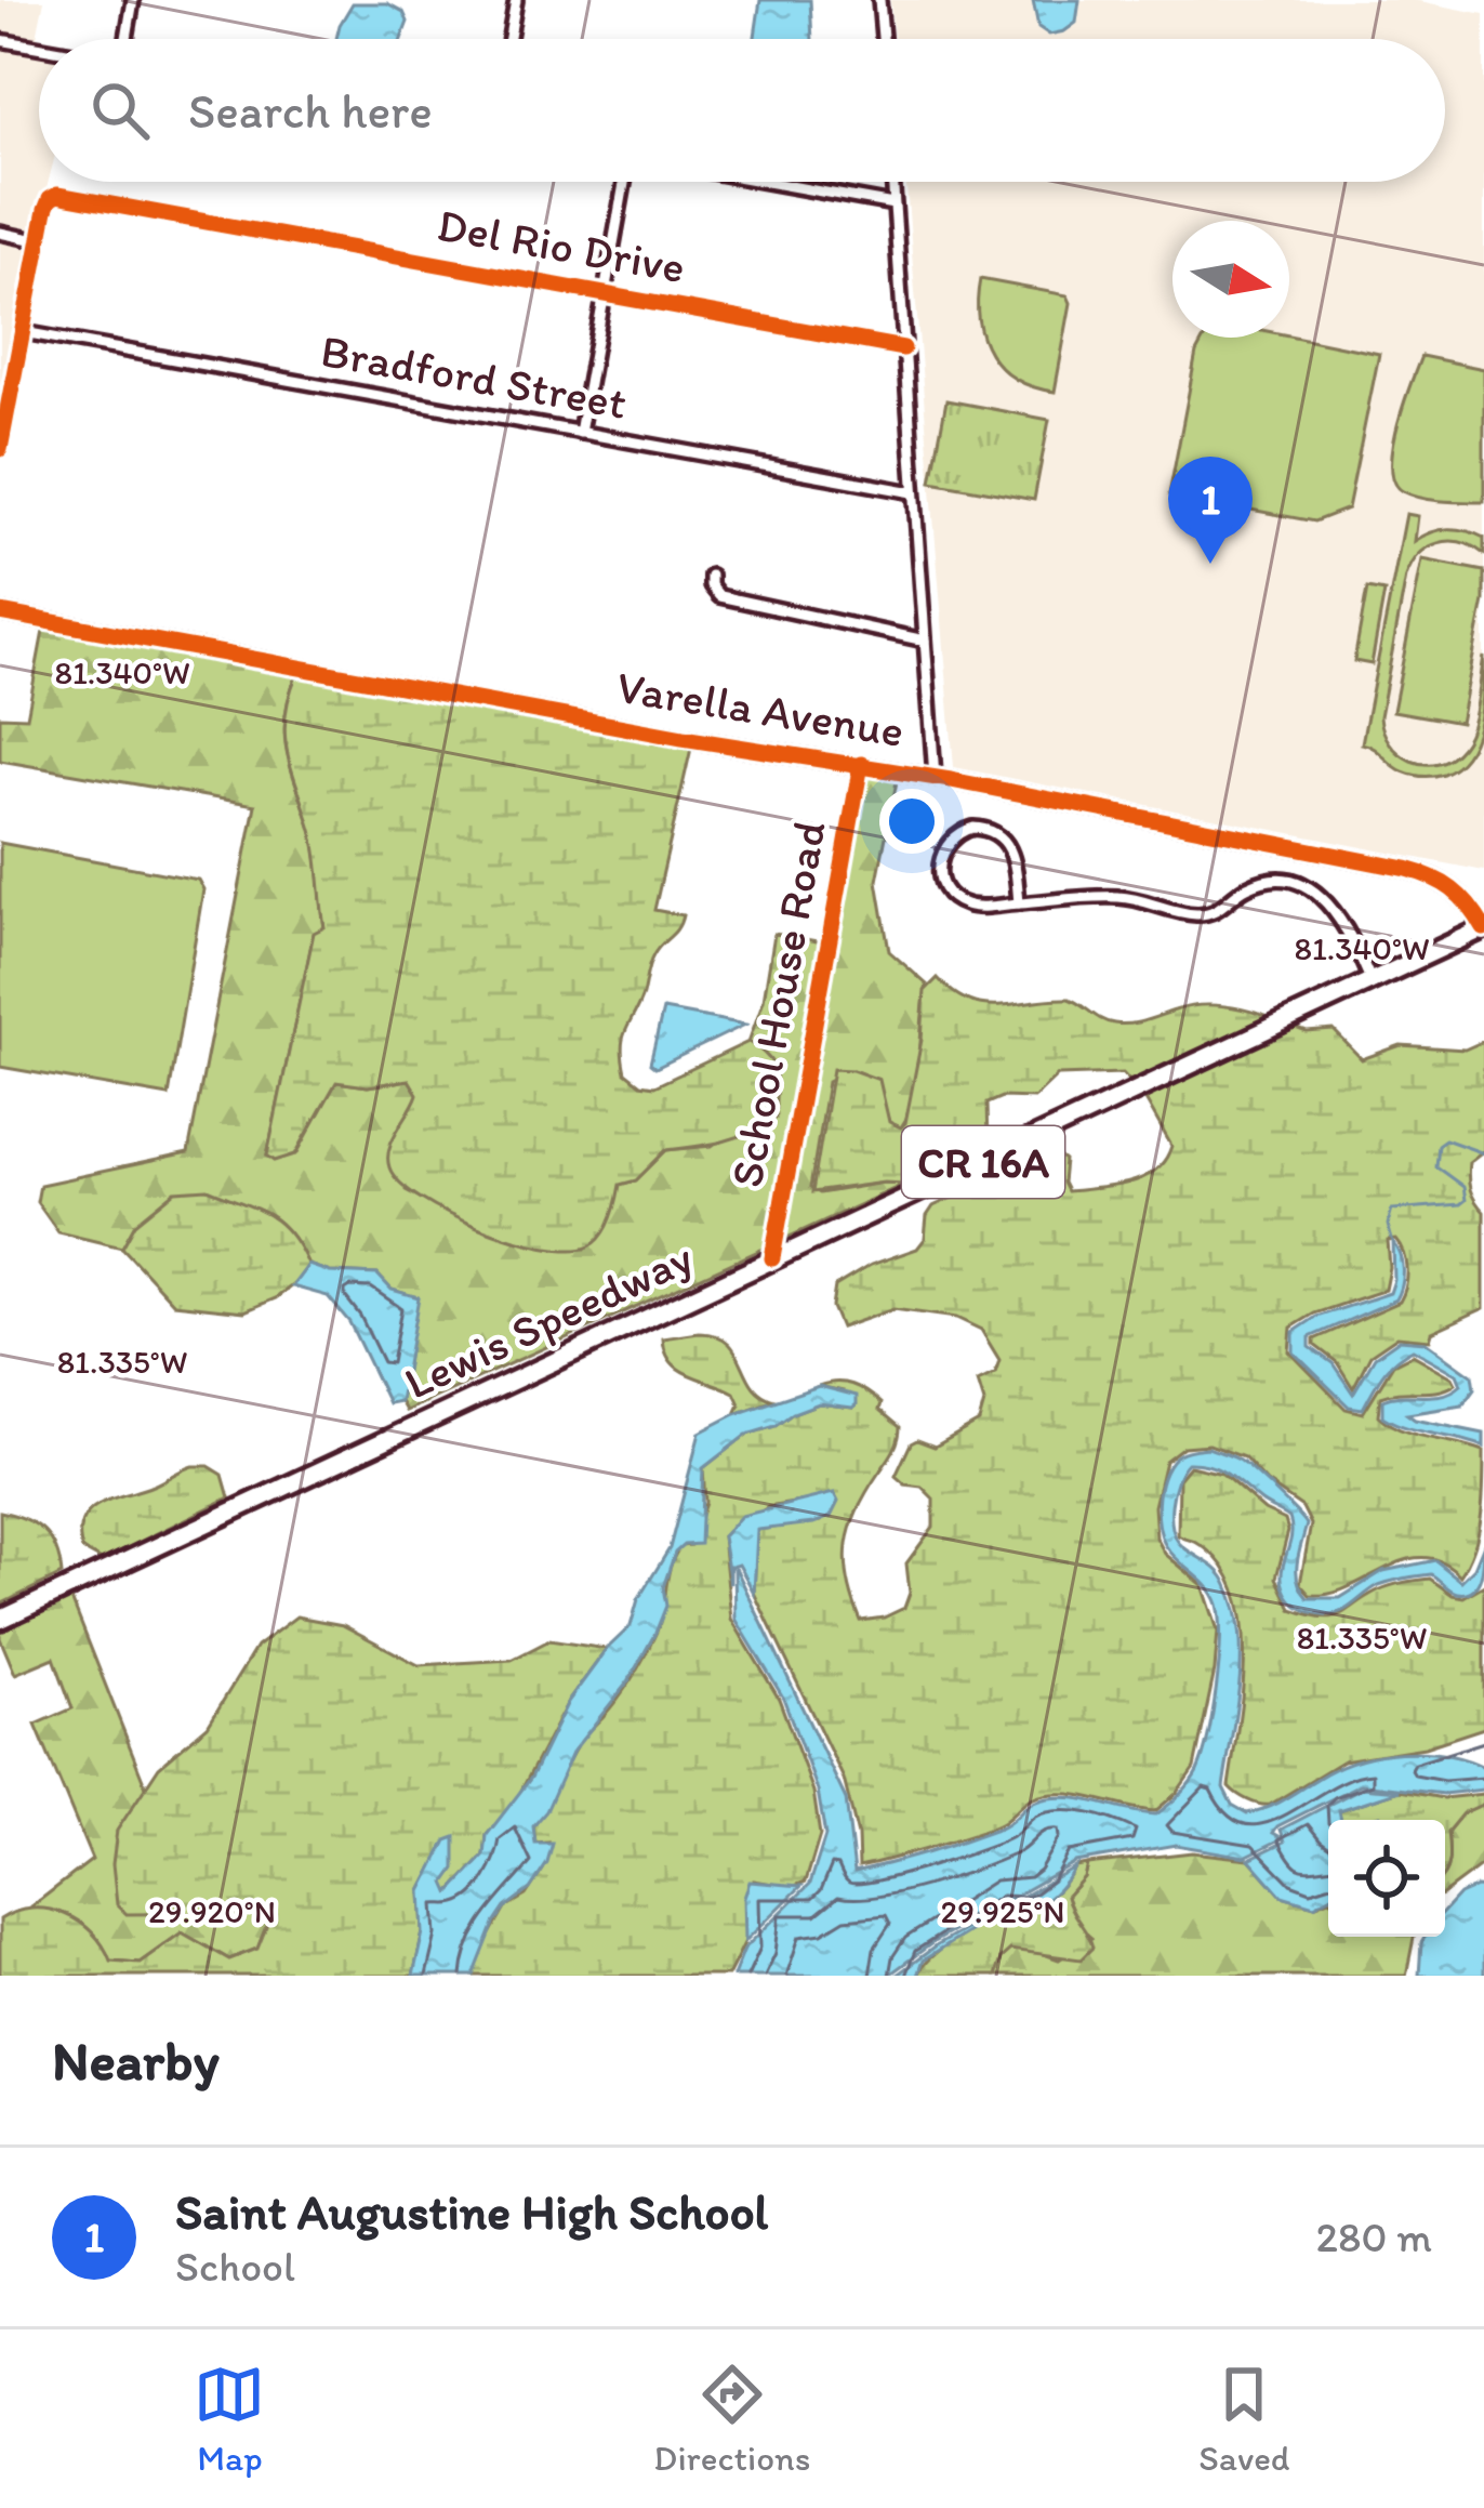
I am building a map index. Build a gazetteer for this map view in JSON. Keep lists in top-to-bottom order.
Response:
{
  "streets": {
    "main road": ["CR 16A", "Lewis Speedway"],
    "street": [
      "Del Rio Drive",
      "Bradford Street",
      "Varella Avenue",
      "School House Road"
    ]
  },
  "crossings": [
    ["Varella Avenue", "School House Road"],
    ["Varella Avenue", "Lewis Speedway"],
    ["School House Road", "Lewis Speedway"]
  ],
  "north": "right",
  "page": {
    "search": "Search here",
    "pins": "1",
    "heading": "Nearby",
    "list": [
      {
        "mark": "1",
        "name": "Saint Augustine High School",
        "note": "School",
        "value": "280 m"
      }
    ],
    "nav": ["Map", "Directions", "Saved"]
  },
  "coordinates": [
    "81.340°W",
    "81.335°W",
    "29.920°N",
    "29.925°N"
  ]
}
